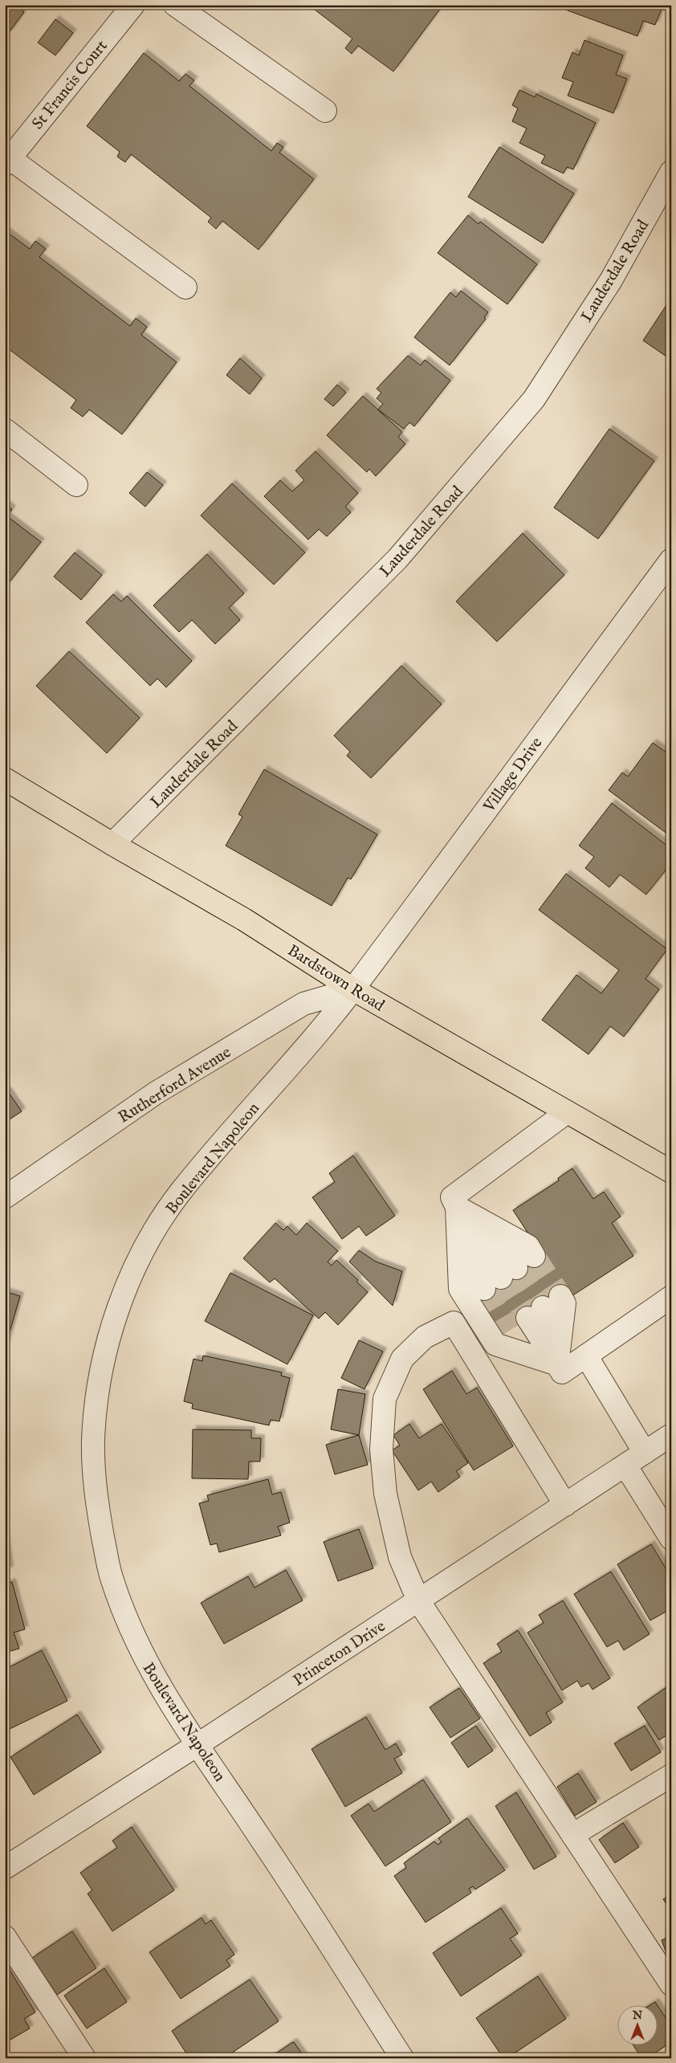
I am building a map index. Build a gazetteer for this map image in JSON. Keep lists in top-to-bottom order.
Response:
{
  "streets": {
    "main road": ["Bardstown Road"],
    "street": [
      "St Francis Court",
      "Lauderdale Road",
      "Village Drive",
      "Rutherford Avenue",
      "Boulevard Napoleon",
      "Princeton Drive"
    ]
  },
  "crossings": [
    ["Lauderdale Road", "Bardstown Road"],
    ["Village Drive", "Bardstown Road"],
    ["Village Drive", "Rutherford Avenue"],
    ["Village Drive", "Boulevard Napoleon"],
    ["Bardstown Road", "Rutherford Avenue"],
    ["Bardstown Road", "Boulevard Napoleon"],
    ["Rutherford Avenue", "Boulevard Napoleon"],
    ["Boulevard Napoleon", "Princeton Drive"]
  ],
  "north": "top"
}
